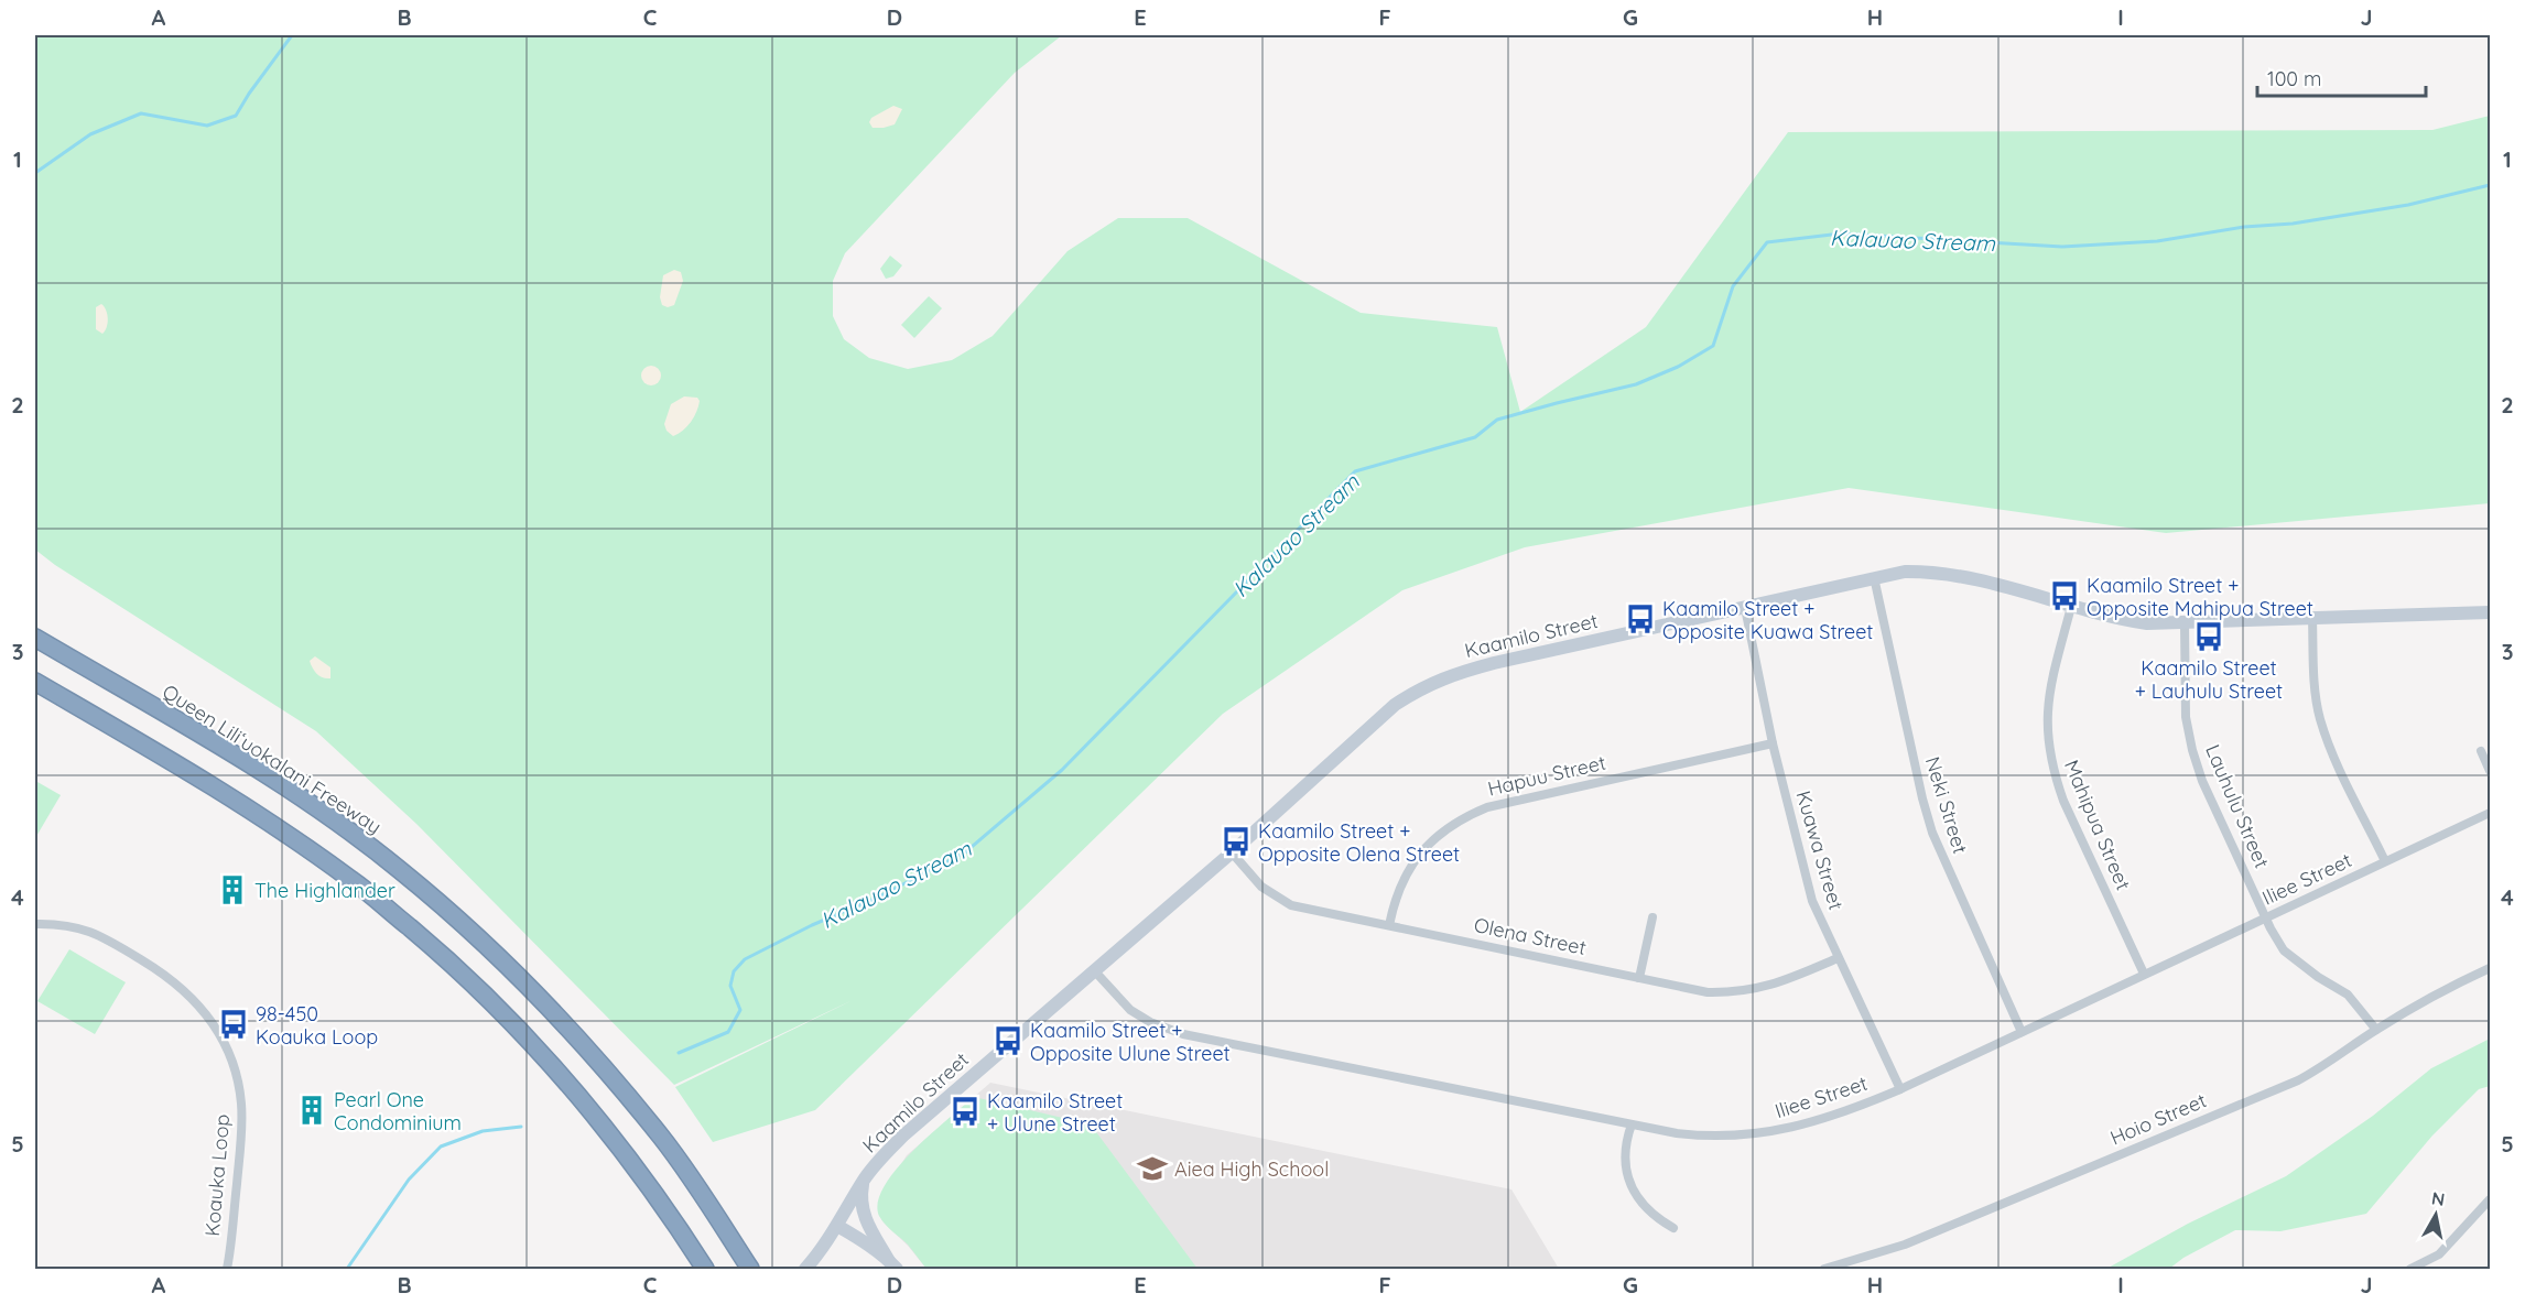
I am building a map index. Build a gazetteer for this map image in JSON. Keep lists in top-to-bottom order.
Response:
{
  "streets": {
    "highway": ["Queen Liliʻuokalani Freeway"],
    "street": [
      "Kaamilo Street",
      "Hapuu Street",
      "Neki Street",
      "Lauhulu Street",
      "Mahipua Street",
      "Kuawa Street",
      "Iliee Street",
      "Olena Street",
      "Hoio Street",
      "Koauka Loop"
    ]
  },
  "crossings": [
    ["Kaamilo Street", "Neki Street"],
    ["Kaamilo Street", "Lauhulu Street"],
    ["Kaamilo Street", "Mahipua Street"],
    ["Kaamilo Street", "Kuawa Street"],
    ["Kaamilo Street", "Iliee Street"],
    ["Kaamilo Street", "Olena Street"],
    ["Hapuu Street", "Kuawa Street"],
    ["Hapuu Street", "Olena Street"],
    ["Neki Street", "Iliee Street"],
    ["Lauhulu Street", "Iliee Street"],
    ["Lauhulu Street", "Hoio Street"],
    ["Mahipua Street", "Iliee Street"],
    ["Kuawa Street", "Iliee Street"],
    ["Kuawa Street", "Olena Street"]
  ],
  "water": ["Kalauao Stream"],
  "places": {
    "bus stop": [
      "Kaamilo Street + Opposite Mahipua Street",
      "Kaamilo Street + Opposite Kuawa Street",
      "Kaamilo Street + Lauhulu Street",
      "Kaamilo Street + Opposite Olena Street",
      "98-450 Koauka Loop",
      "Kaamilo Street + Opposite Ulune Street",
      "Kaamilo Street + Ulune Street"
    ],
    "building": ["The Highlander", "Pearl One Condominium"],
    "school or university": ["Aiea High School"]
  },
  "scale_bar": "100 m",
  "north": "top",
  "grid": {
    "columns": [
      "A",
      "B",
      "C",
      "D",
      "E",
      "F",
      "G",
      "H",
      "I",
      "J"
    ],
    "rows": [
      "1",
      "2",
      "3",
      "4",
      "5"
    ]
  }
}
